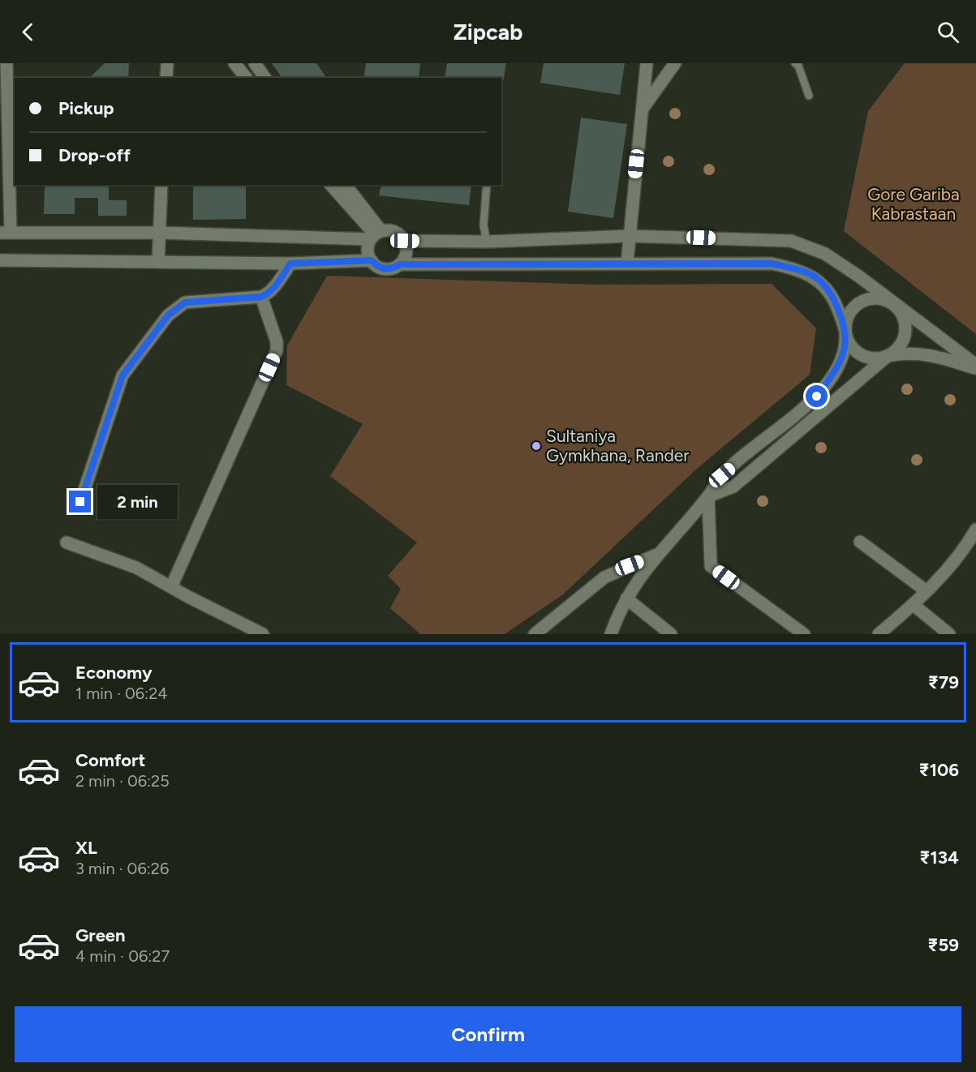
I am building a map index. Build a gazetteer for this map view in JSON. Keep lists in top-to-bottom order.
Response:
{
  "parks": ["Gore Gariba Kabrastaan"],
  "places": ["Sultaniya Gymkhana, Rander"],
  "page": {
    "header": "Zipcab",
    "banner": ["Pickup", "Drop-off"],
    "bubble": "2 min",
    "list": [
      {
        "name": "Economy",
        "note": "1 min · 06:24",
        "value": "₹79"
      },
      {
        "name": "Comfort",
        "note": "2 min · 06:25",
        "value": "₹106"
      },
      {
        "name": "XL",
        "note": "3 min · 06:26",
        "value": "₹134"
      },
      {
        "name": "Green",
        "note": "4 min · 06:27",
        "value": "₹59"
      }
    ],
    "buttons": "Confirm"
  }
}
